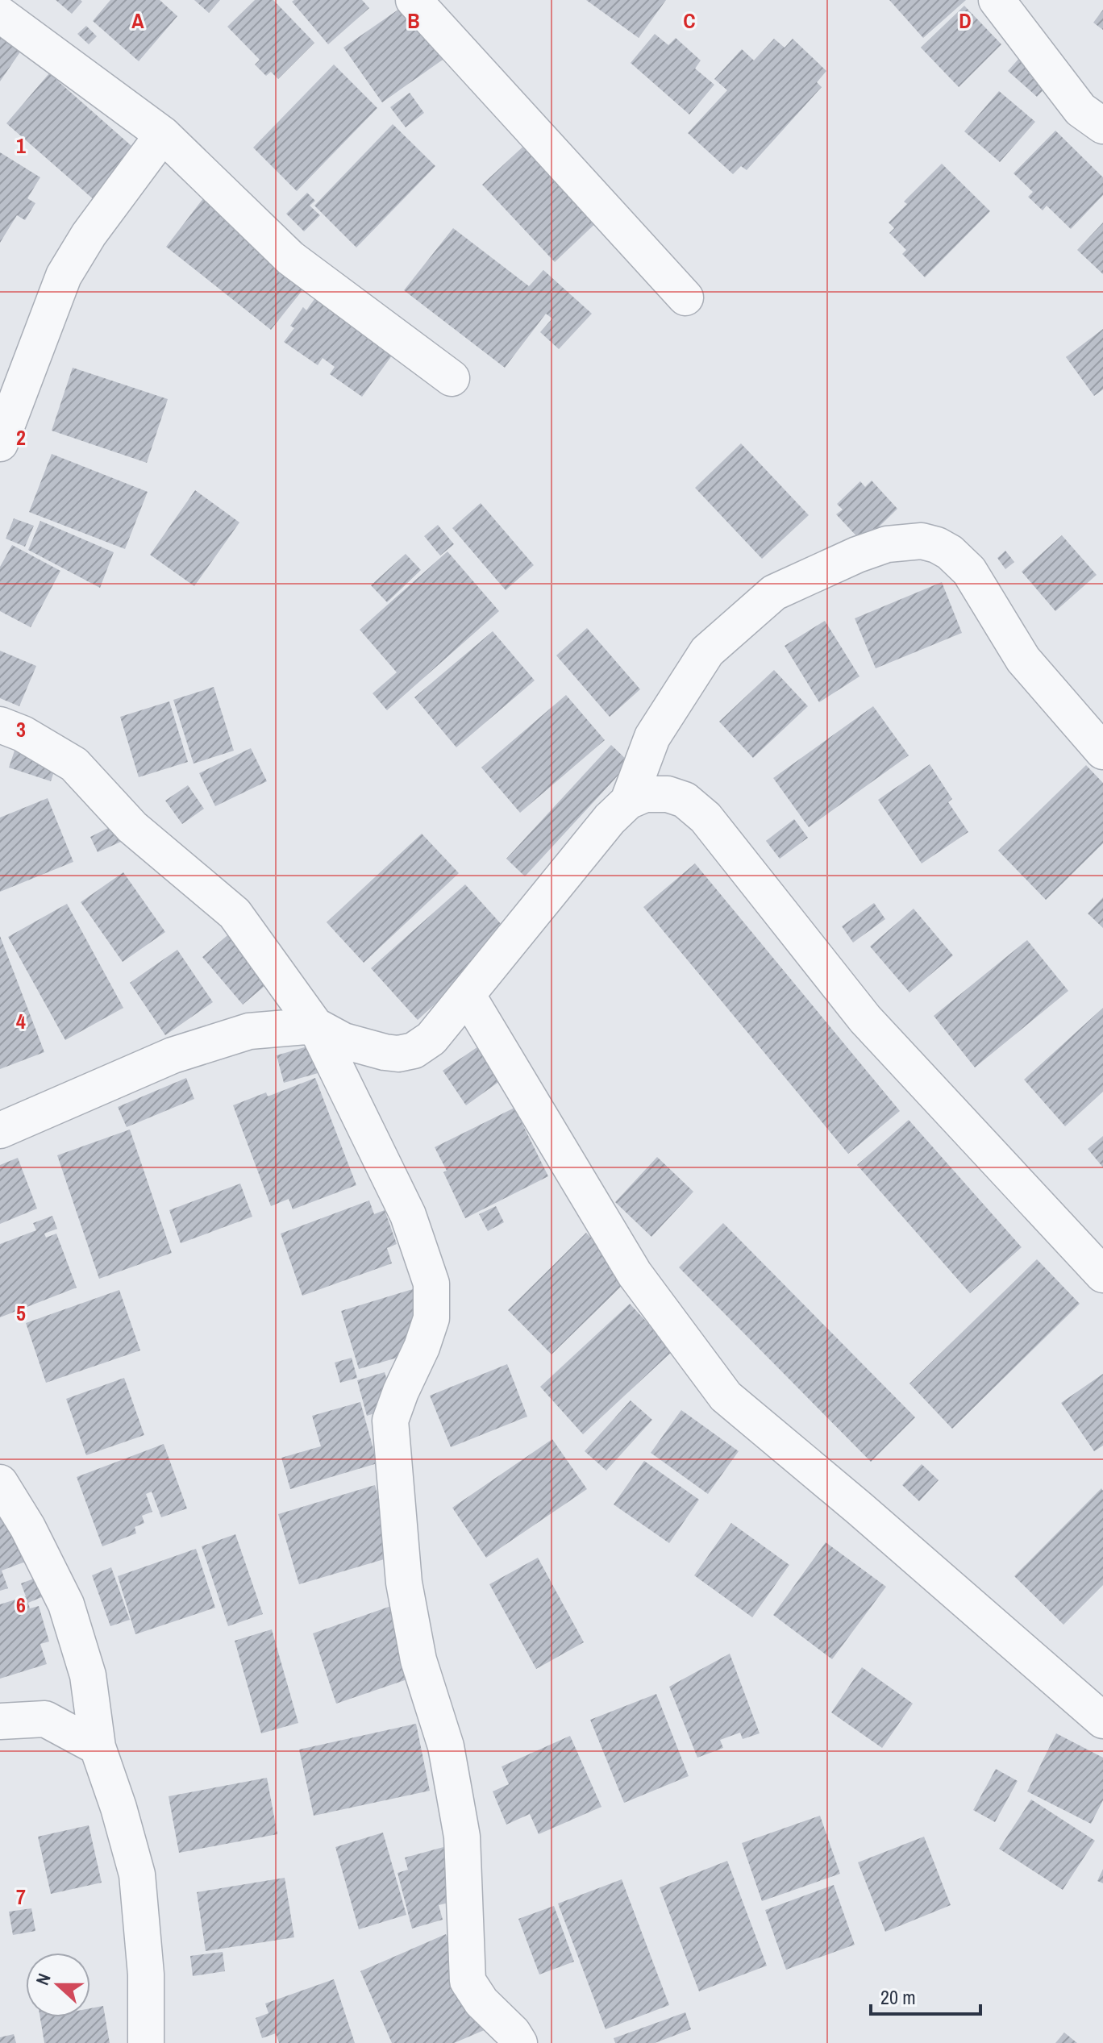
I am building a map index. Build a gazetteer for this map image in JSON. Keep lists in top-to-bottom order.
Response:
{
  "scale_bar": "20 m",
  "north": "left",
  "grid": {
    "columns": [
      "A",
      "B",
      "C",
      "D"
    ],
    "rows": [
      "1",
      "2",
      "3",
      "4",
      "5",
      "6",
      "7"
    ]
  }
}
